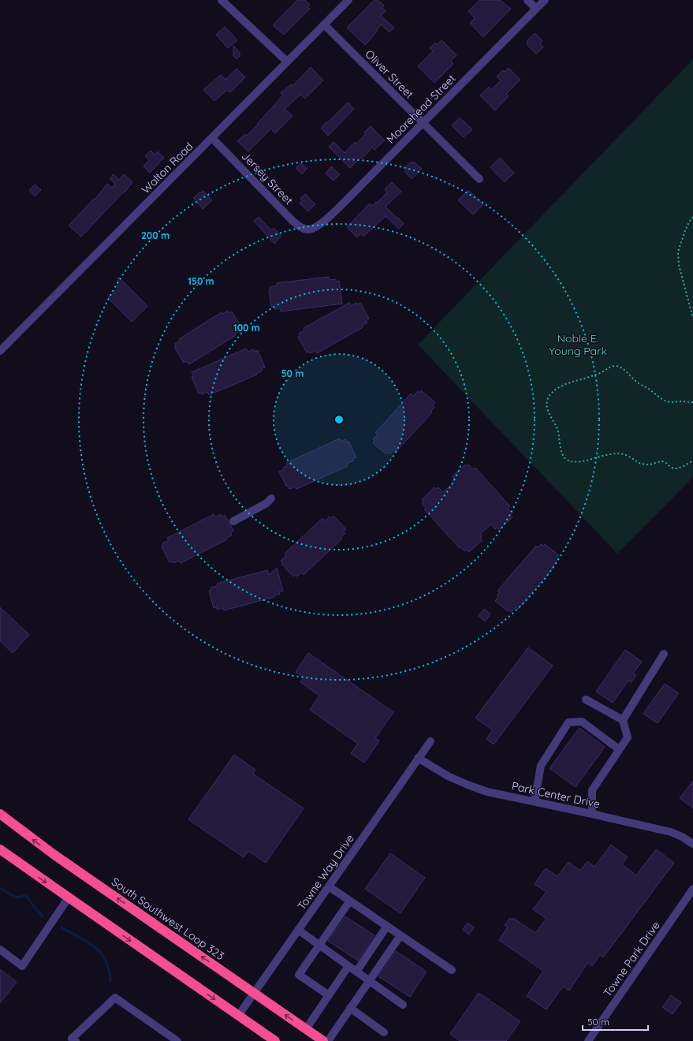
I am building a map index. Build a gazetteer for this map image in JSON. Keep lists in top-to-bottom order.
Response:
{
  "streets": {
    "highway": ["South Southwest Loop 323"],
    "street": [
      "Oliver Street",
      "Moorehead Street",
      "Walton Road",
      "Jersey Street",
      "Park Center Drive",
      "Towne Way Drive",
      "Towne Park Drive"
    ]
  },
  "crossings": [
    ["Oliver Street", "Moorehead Street"],
    ["Oliver Street", "Walton Road"],
    ["Moorehead Street", "Jersey Street"],
    ["Walton Road", "Jersey Street"],
    ["Park Center Drive", "Towne Way Drive"],
    ["Towne Way Drive", "South Southwest Loop 323"]
  ],
  "parks": ["Noble E. Young Park"],
  "scale_bar": "50 m",
  "rings": [
    "200 m",
    "150 m",
    "100 m",
    "50 m"
  ]
}
